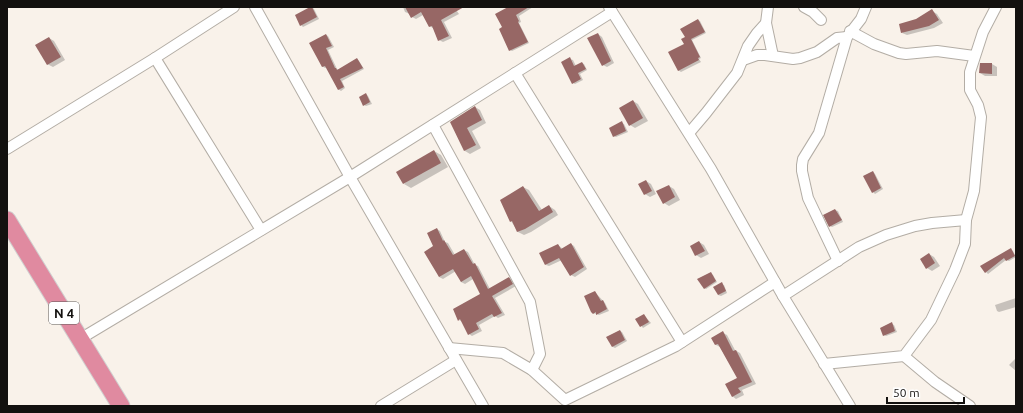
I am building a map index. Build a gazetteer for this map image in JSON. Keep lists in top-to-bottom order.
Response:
{
  "streets": {
    "highway": ["N 4"]
  },
  "scale_bar": "50 m"
}
